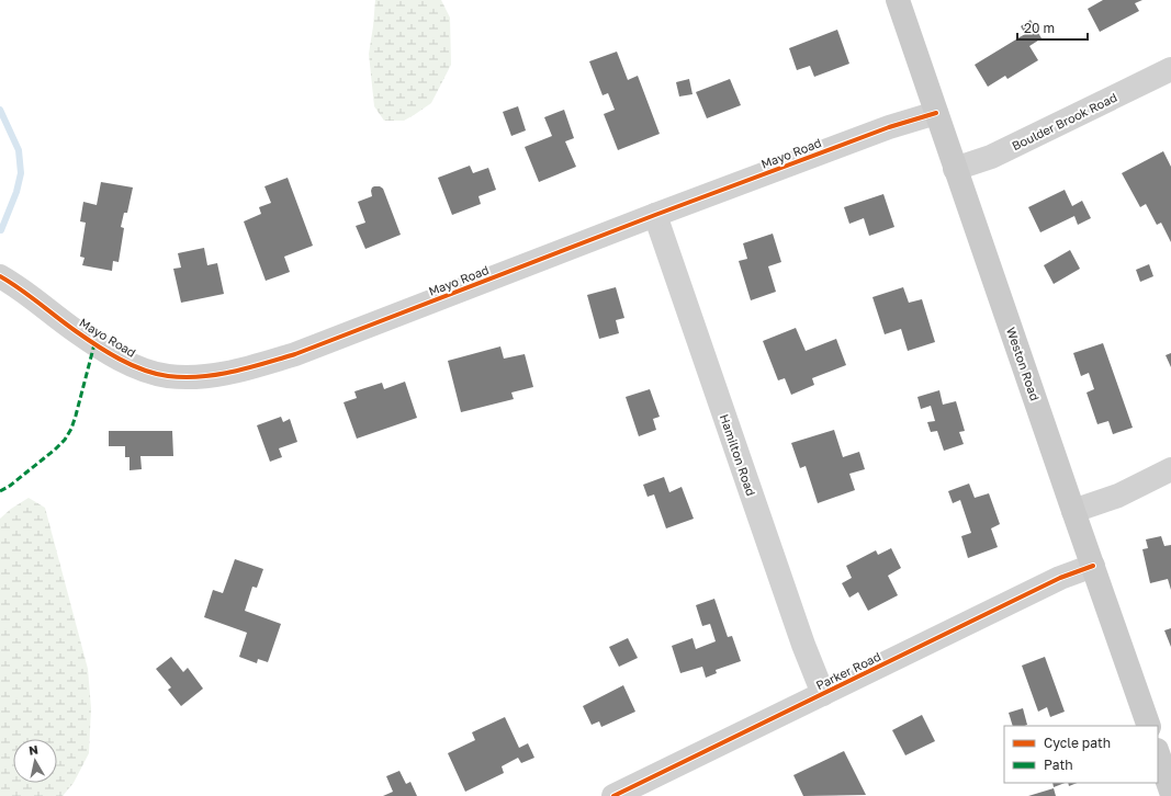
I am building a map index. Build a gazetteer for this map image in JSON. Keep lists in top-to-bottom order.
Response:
{
  "streets": {
    "main road": ["Weston Road"],
    "street": [
      "Boulder Brook Road",
      "Mayo Road",
      "Hamilton Road",
      "Parker Road"
    ]
  },
  "crossings": [
    ["Boulder Brook Road", "Weston Road"],
    ["Mayo Road", "Weston Road"],
    ["Mayo Road", "Hamilton Road"],
    ["Weston Road", "Parker Road"],
    ["Hamilton Road", "Parker Road"]
  ],
  "legend": ["Cycle path", "Path"],
  "scale_bar": "20 m",
  "north": "top"
}
